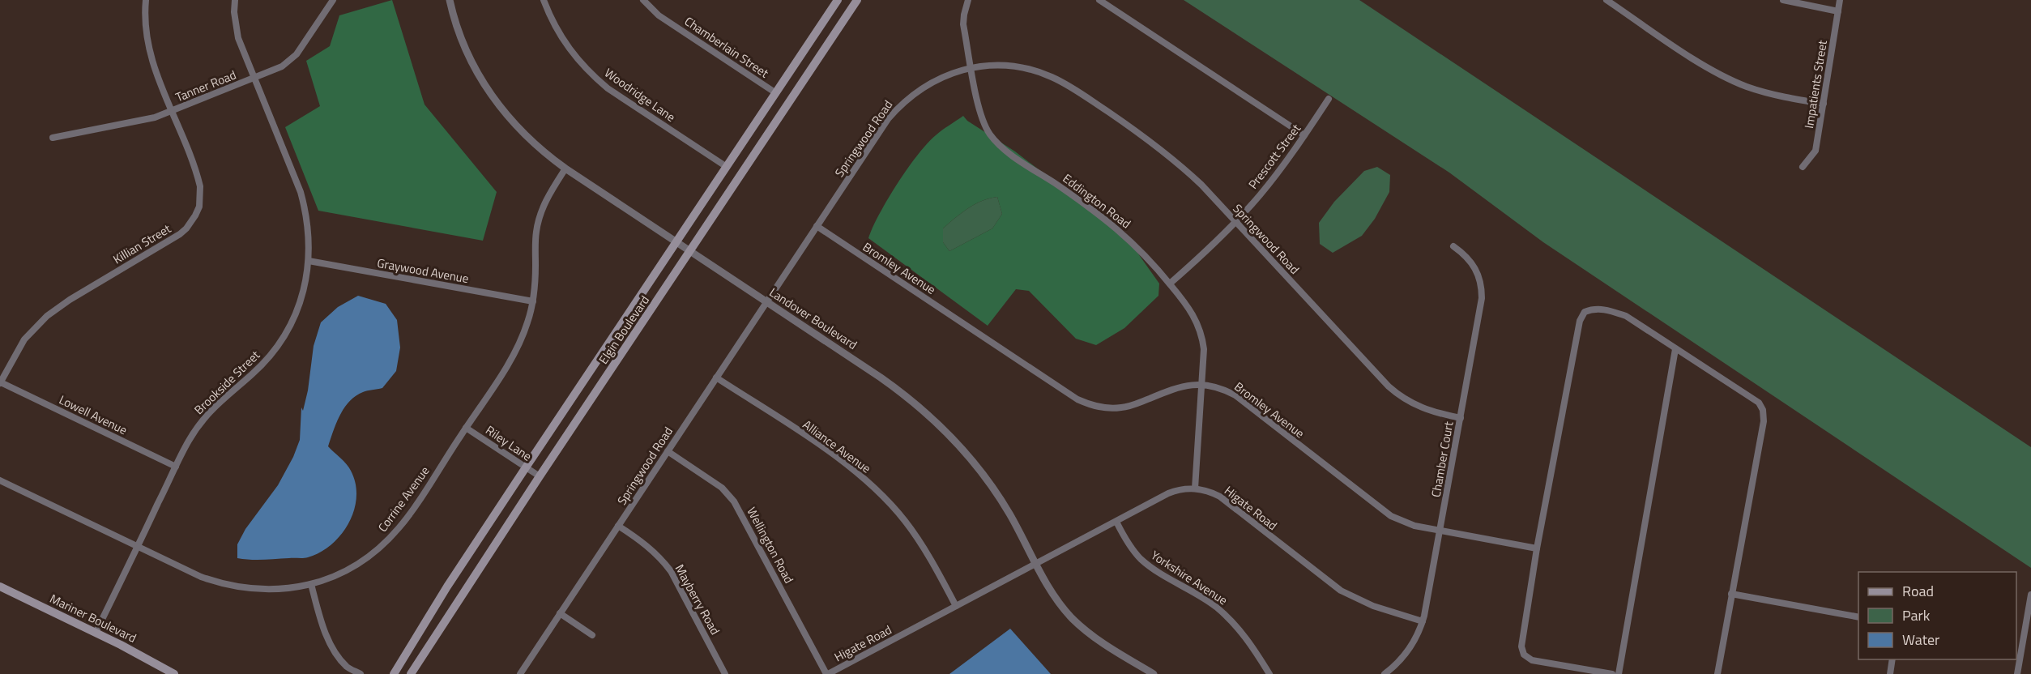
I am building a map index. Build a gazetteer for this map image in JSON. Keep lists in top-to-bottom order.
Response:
{
  "streets": {
    "main road": ["Elgin Boulevard", "Mariner Boulevard"],
    "street": [
      "Chamberlain Street",
      "Impatients Street",
      "Tanner Road",
      "Woodridge Lane",
      "Springwood Road",
      "Prescott Street",
      "Eddington Road",
      "Killian Street",
      "Bromley Avenue",
      "Graywood Avenue",
      "Landover Boulevard",
      "Brookside Street",
      "Lowell Avenue",
      "Riley Lane",
      "Alliance Avenue",
      "Chamber Court",
      "Corrine Avenue",
      "Higate Road",
      "Wellington Road",
      "Yorkshire Avenue",
      "Mayberry Road"
    ]
  },
  "crossings": [
    ["Chamberlain Street", "Elgin Boulevard"],
    ["Tanner Road", "Killian Street"],
    ["Tanner Road", "Brookside Street"],
    ["Woodridge Lane", "Elgin Boulevard"],
    ["Springwood Road", "Prescott Street"],
    ["Springwood Road", "Eddington Road"],
    ["Springwood Road", "Bromley Avenue"],
    ["Springwood Road", "Landover Boulevard"],
    ["Springwood Road", "Alliance Avenue"],
    ["Springwood Road", "Chamber Court"],
    ["Springwood Road", "Wellington Road"],
    ["Springwood Road", "Mayberry Road"],
    ["Prescott Street", "Eddington Road"],
    ["Eddington Road", "Bromley Avenue"],
    ["Eddington Road", "Higate Road"],
    ["Killian Street", "Lowell Avenue"],
    ["Bromley Avenue", "Chamber Court"],
    ["Graywood Avenue", "Brookside Street"],
    ["Graywood Avenue", "Corrine Avenue"],
    ["Landover Boulevard", "Elgin Boulevard"],
    ["Landover Boulevard", "Corrine Avenue"],
    ["Landover Boulevard", "Higate Road"],
    ["Elgin Boulevard", "Riley Lane"],
    ["Brookside Street", "Lowell Avenue"],
    ["Brookside Street", "Corrine Avenue"],
    ["Brookside Street", "Mariner Boulevard"],
    ["Riley Lane", "Corrine Avenue"],
    ["Alliance Avenue", "Higate Road"],
    ["Chamber Court", "Higate Road"],
    ["Higate Road", "Wellington Road"],
    ["Higate Road", "Yorkshire Avenue"]
  ],
  "legend": ["Road", "Park", "Water"]
}
